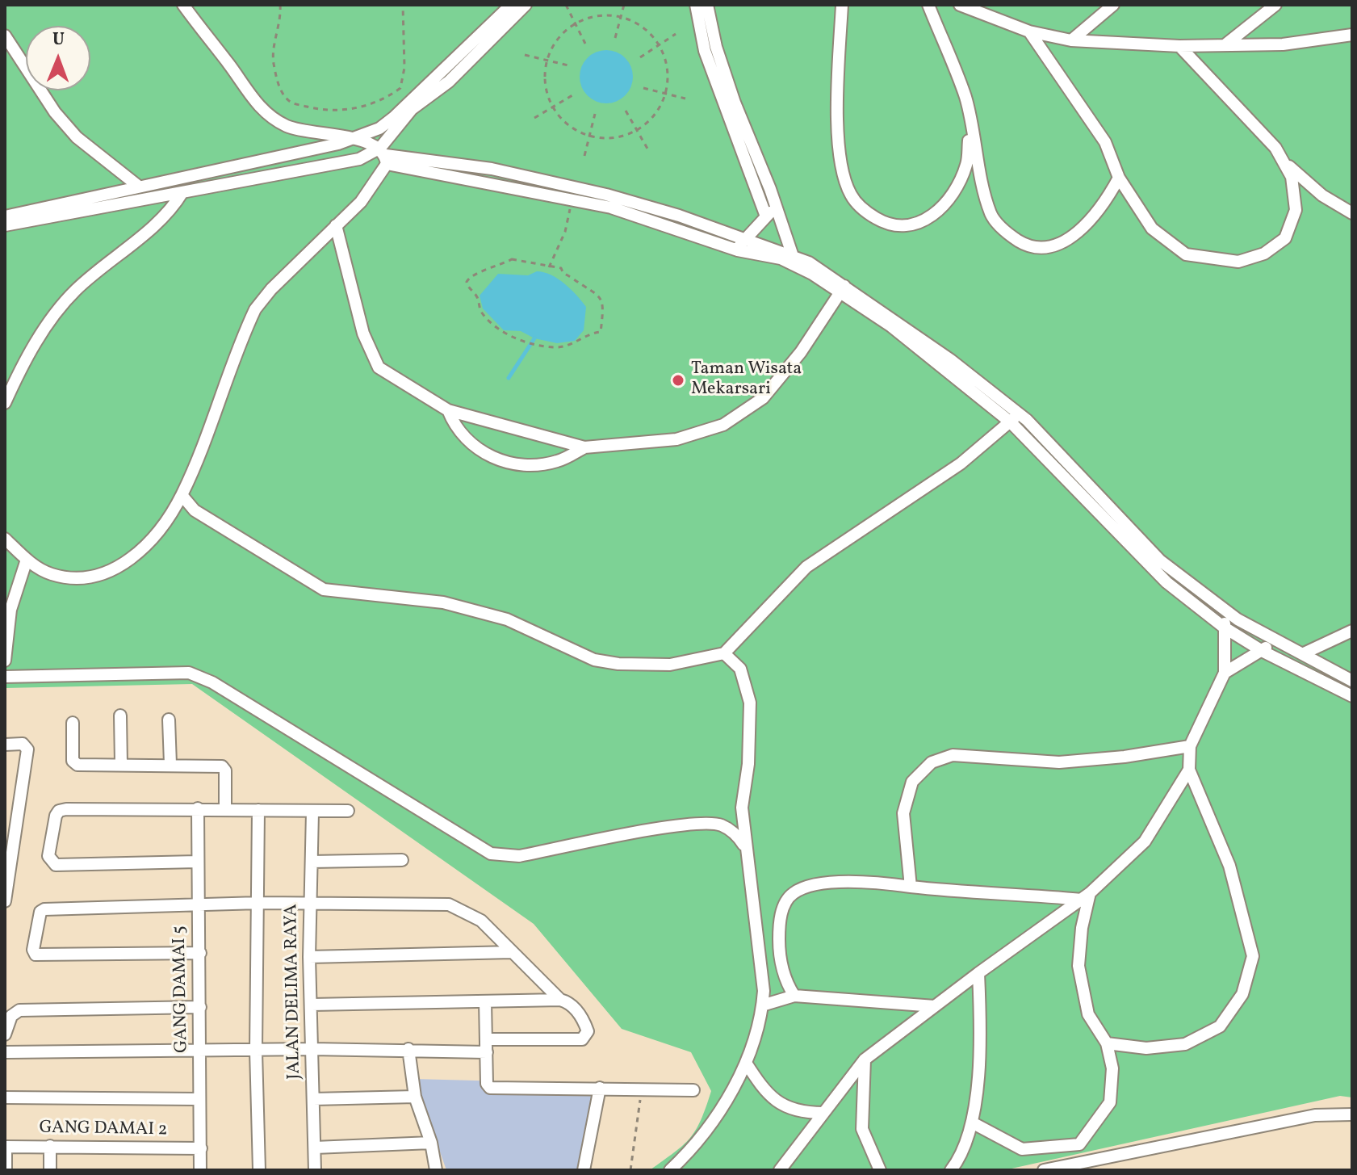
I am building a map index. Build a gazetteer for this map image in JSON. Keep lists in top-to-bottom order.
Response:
{
  "streets": {
    "street": ["GANG DAMAI 5", "JALAN DELIMA RAYA", "GANG DAMAI 2"]
  },
  "crossings": [
    ["GANG DAMAI 5", "GANG DAMAI 2"]
  ],
  "places": ["Taman Wisata Mekarsari"],
  "north": "top"
}
